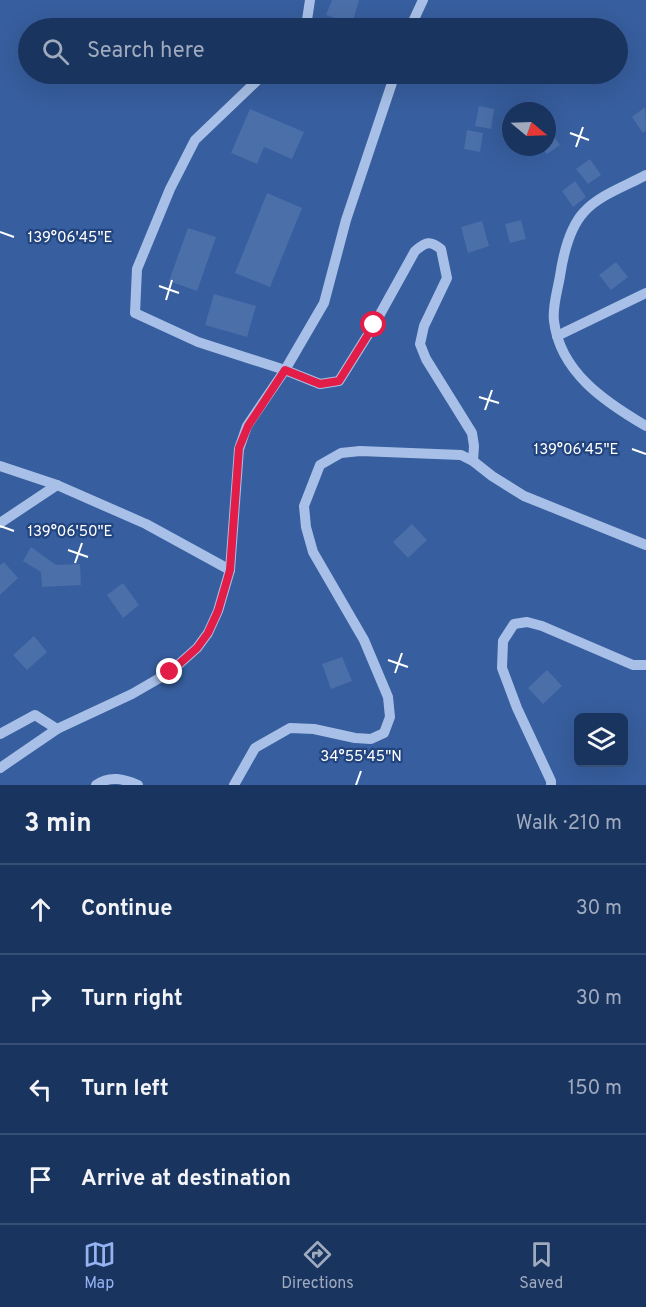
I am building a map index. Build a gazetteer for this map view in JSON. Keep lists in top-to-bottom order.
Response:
{
  "north": "right",
  "page": {
    "search": "Search here",
    "heading": ["3 min", "Walk · 210 m"],
    "list": [
      ["Continue", "30 m"],
      ["Turn right", "30 m"],
      ["Turn left", "150 m"],
      "Arrive at destination"
    ],
    "nav": ["Map", "Directions", "Saved"]
  },
  "coordinates": ["139°06'45\"E", "139°06'50\"E", "34°55'45\"N"]
}
